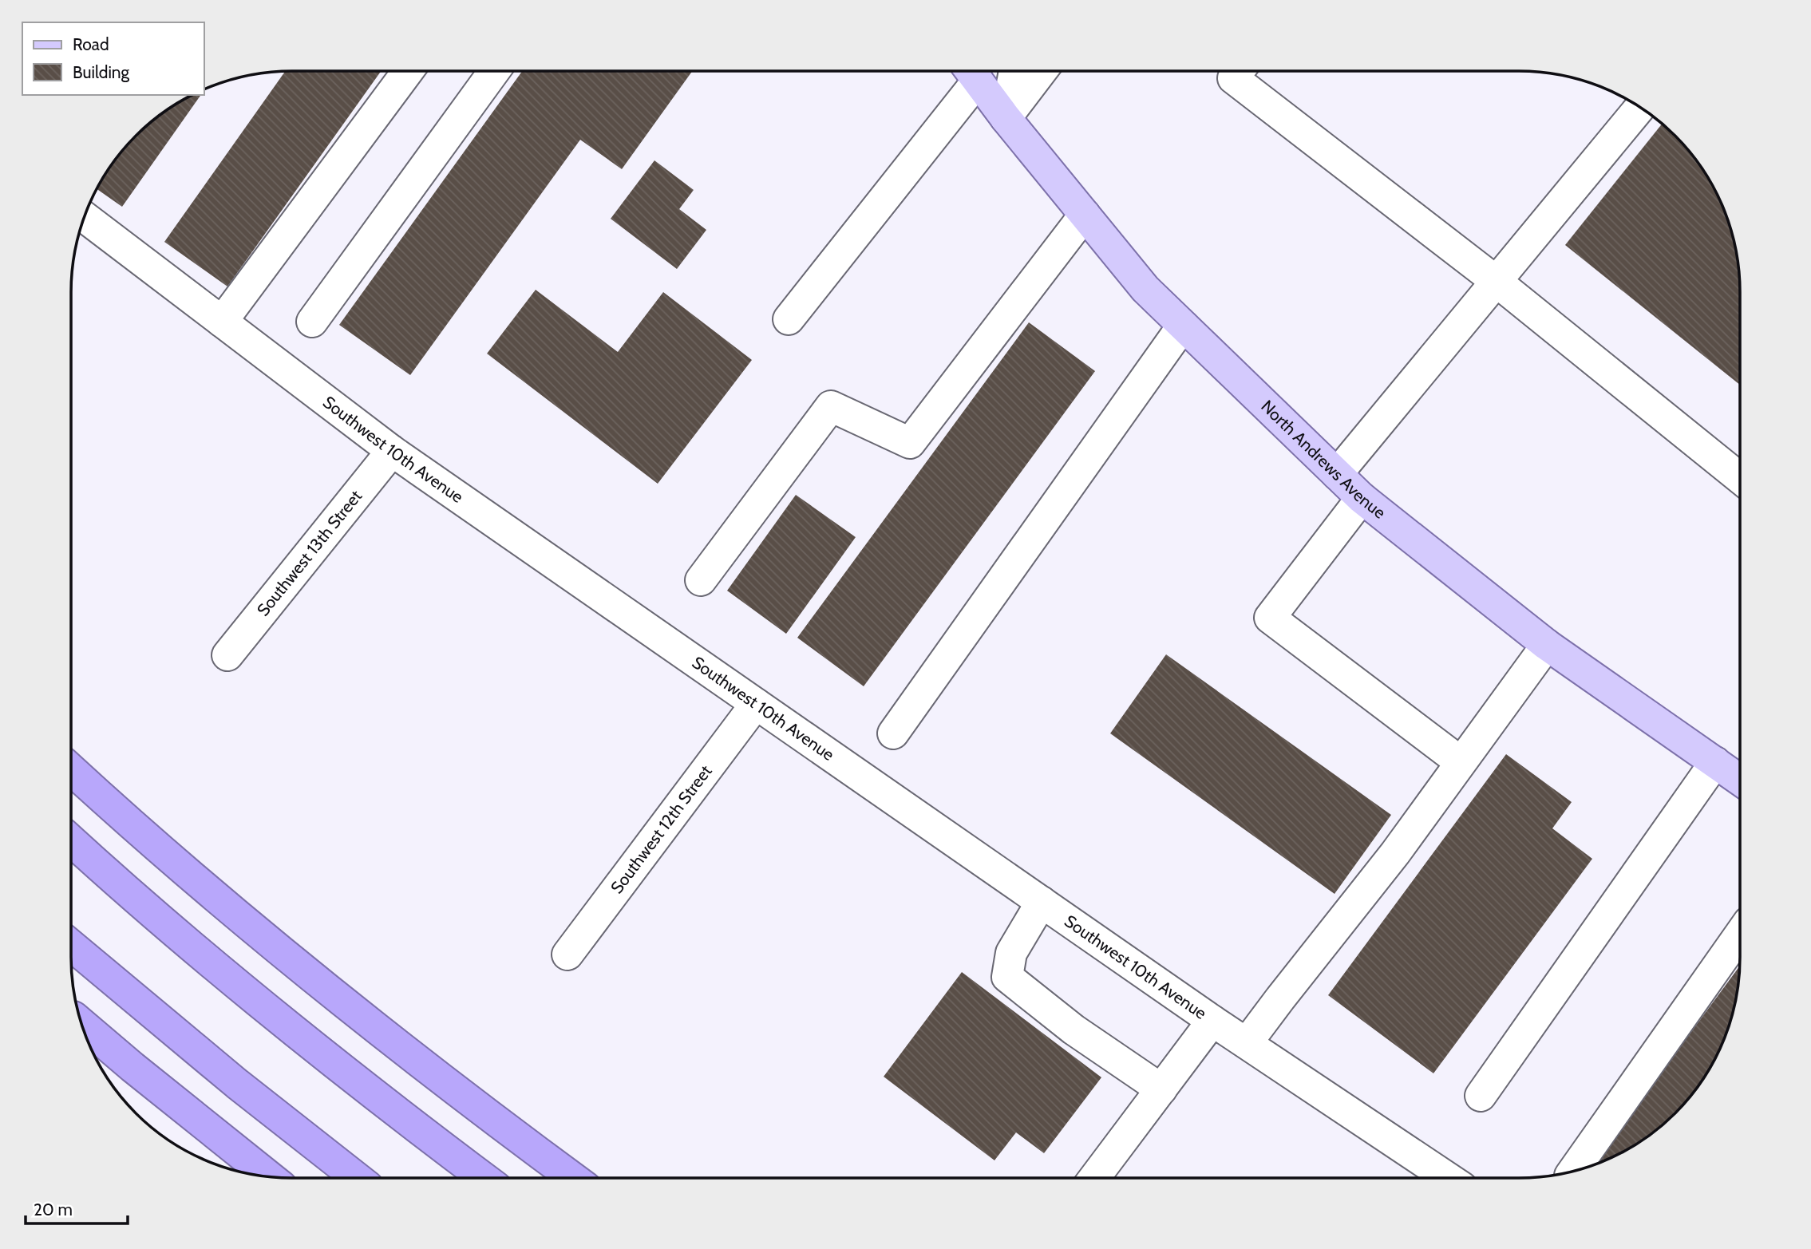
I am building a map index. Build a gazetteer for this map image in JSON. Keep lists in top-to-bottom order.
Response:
{
  "streets": {
    "main road": ["North Andrews Avenue"],
    "street": ["Southwest 10th Avenue", "Southwest 13th Street", "Southwest 12th Street"]
  },
  "crossings": [
    ["Southwest 10th Avenue", "Southwest 13th Street"],
    ["Southwest 10th Avenue", "Southwest 12th Street"]
  ],
  "legend": ["Road", "Building"],
  "scale_bar": "20 m"
}
